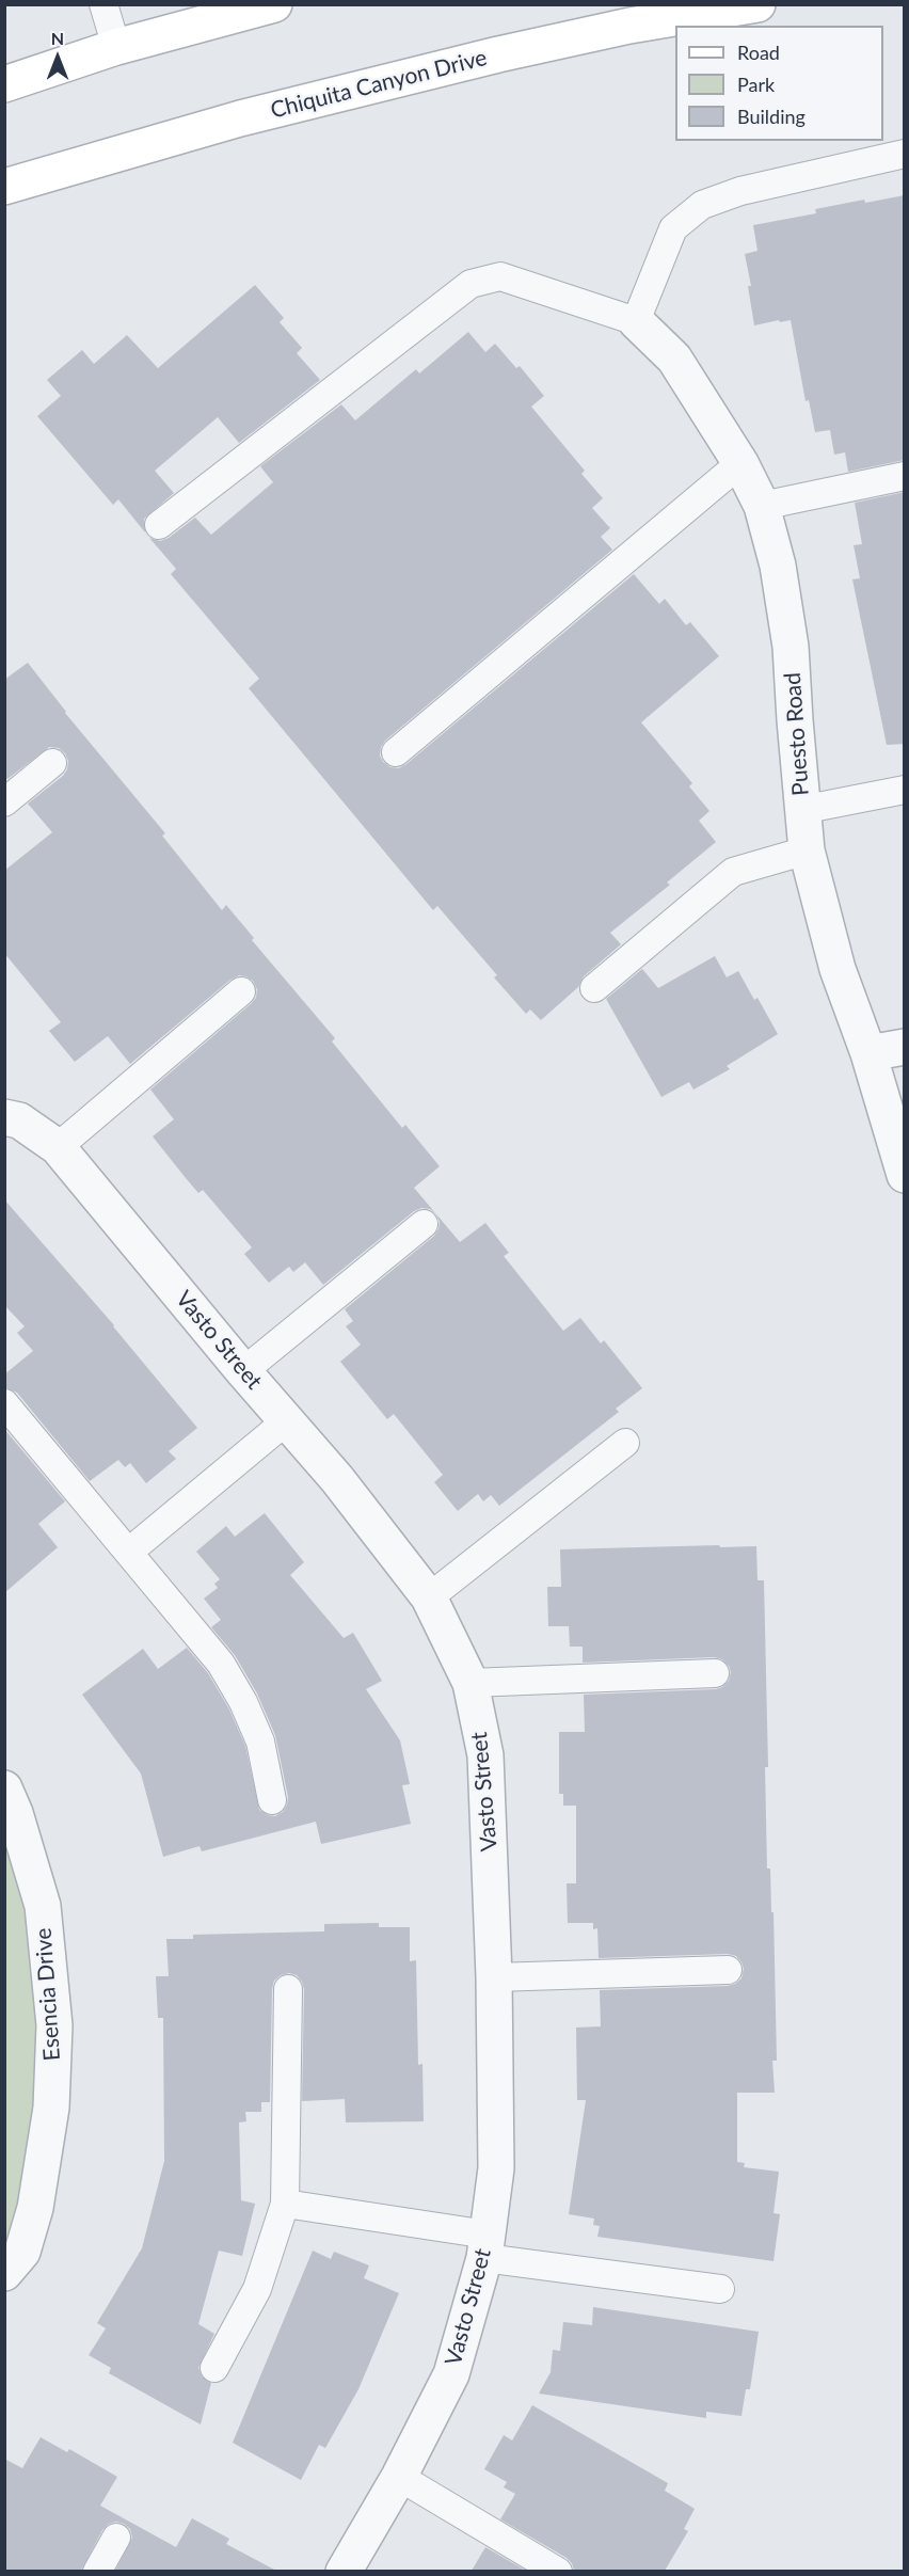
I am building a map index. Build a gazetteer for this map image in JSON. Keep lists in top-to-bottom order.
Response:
{
  "streets": {
    "main road": ["Chiquita Canyon Drive"],
    "street": ["Puesto Road", "Vasto Street", "Esencia Drive"]
  },
  "legend": ["Road", "Park", "Building"],
  "north": "top"
}
